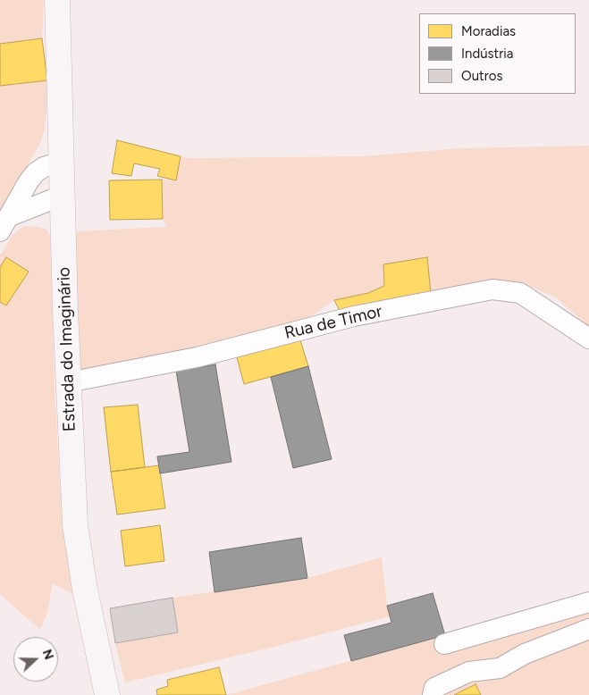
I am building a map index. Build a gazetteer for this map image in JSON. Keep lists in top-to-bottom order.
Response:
{
  "streets": {
    "main road": ["Estrada do Imaginário"],
    "street": ["Rua de Timor"]
  },
  "crossings": [
    ["Rua de Timor", "Estrada do Imaginário"]
  ],
  "legend": ["Moradias", "Indústria", "Outros"],
  "north": "right"
}
